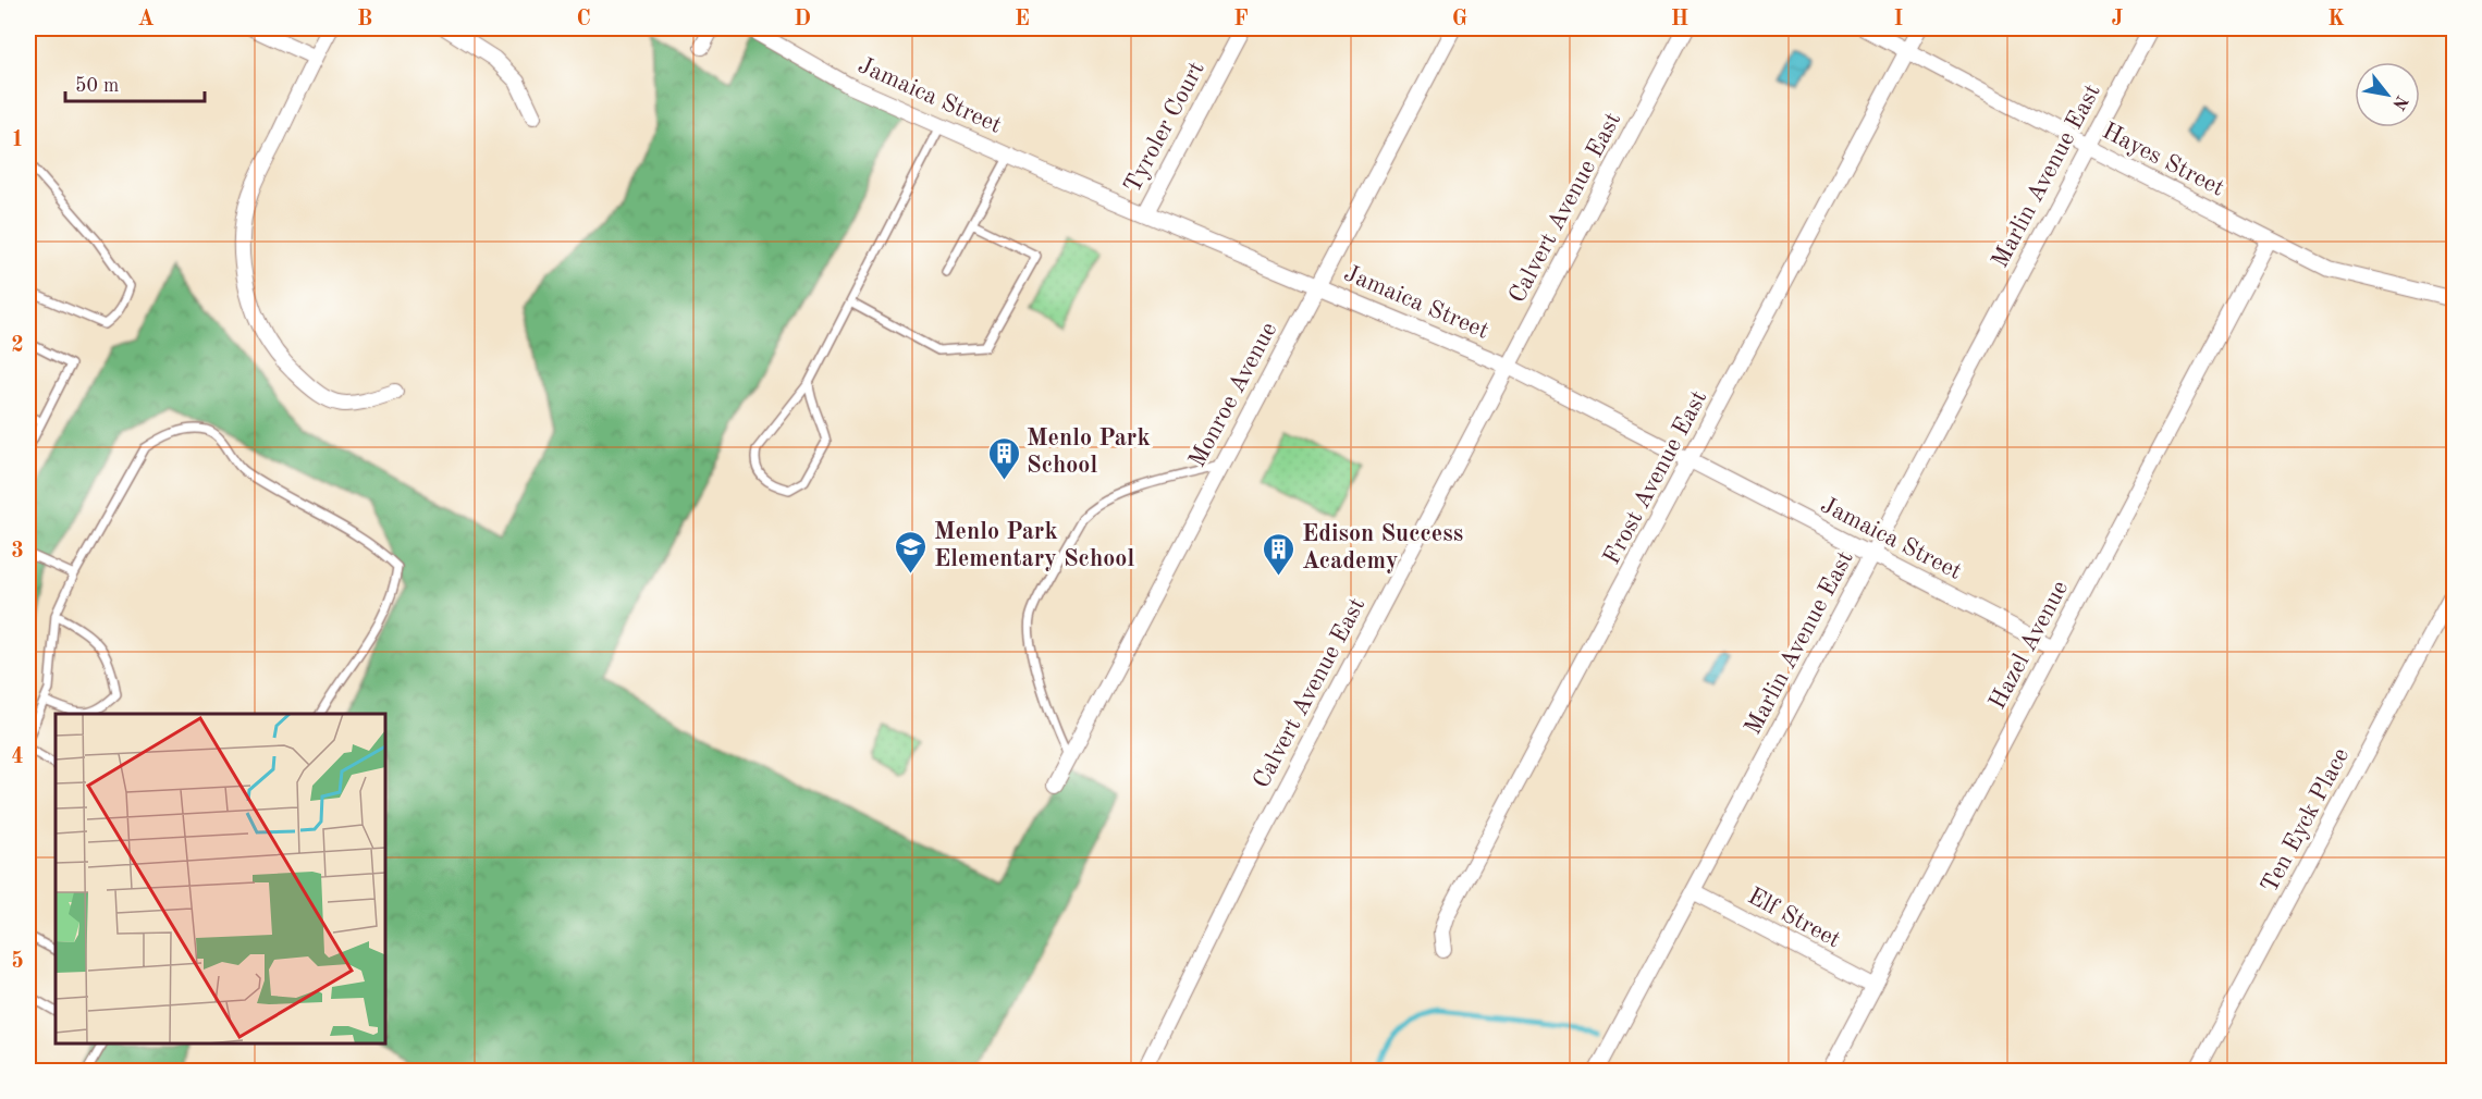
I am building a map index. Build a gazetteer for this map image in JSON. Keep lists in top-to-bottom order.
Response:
{
  "streets": {
    "street": [
      "Jamaica Street",
      "Tyroler Court",
      "Hayes Street",
      "Marlin Avenue East",
      "Calvert Avenue East",
      "Monroe Avenue",
      "Frost Avenue East",
      "Hazel Avenue",
      "Ten Eyck Place",
      "Elf Street"
    ]
  },
  "crossings": [
    ["Jamaica Street", "Tyroler Court"],
    ["Jamaica Street", "Marlin Avenue East"],
    ["Jamaica Street", "Calvert Avenue East"],
    ["Jamaica Street", "Monroe Avenue"],
    ["Jamaica Street", "Frost Avenue East"],
    ["Jamaica Street", "Hazel Avenue"],
    ["Hayes Street", "Marlin Avenue East"],
    ["Hayes Street", "Frost Avenue East"],
    ["Hayes Street", "Hazel Avenue"],
    ["Marlin Avenue East", "Elf Street"],
    ["Hazel Avenue", "Elf Street"]
  ],
  "places": {
    "building": ["Menlo Park School", "Edison Success Academy"],
    "school or university": ["Menlo Park Elementary School"]
  },
  "scale_bar": "50 m",
  "north": "bottom right",
  "grid": {
    "columns": [
      "A",
      "B",
      "C",
      "D",
      "E",
      "F",
      "G",
      "H",
      "I",
      "J",
      "K"
    ],
    "rows": [
      "1",
      "2",
      "3",
      "4",
      "5"
    ]
  }
}
